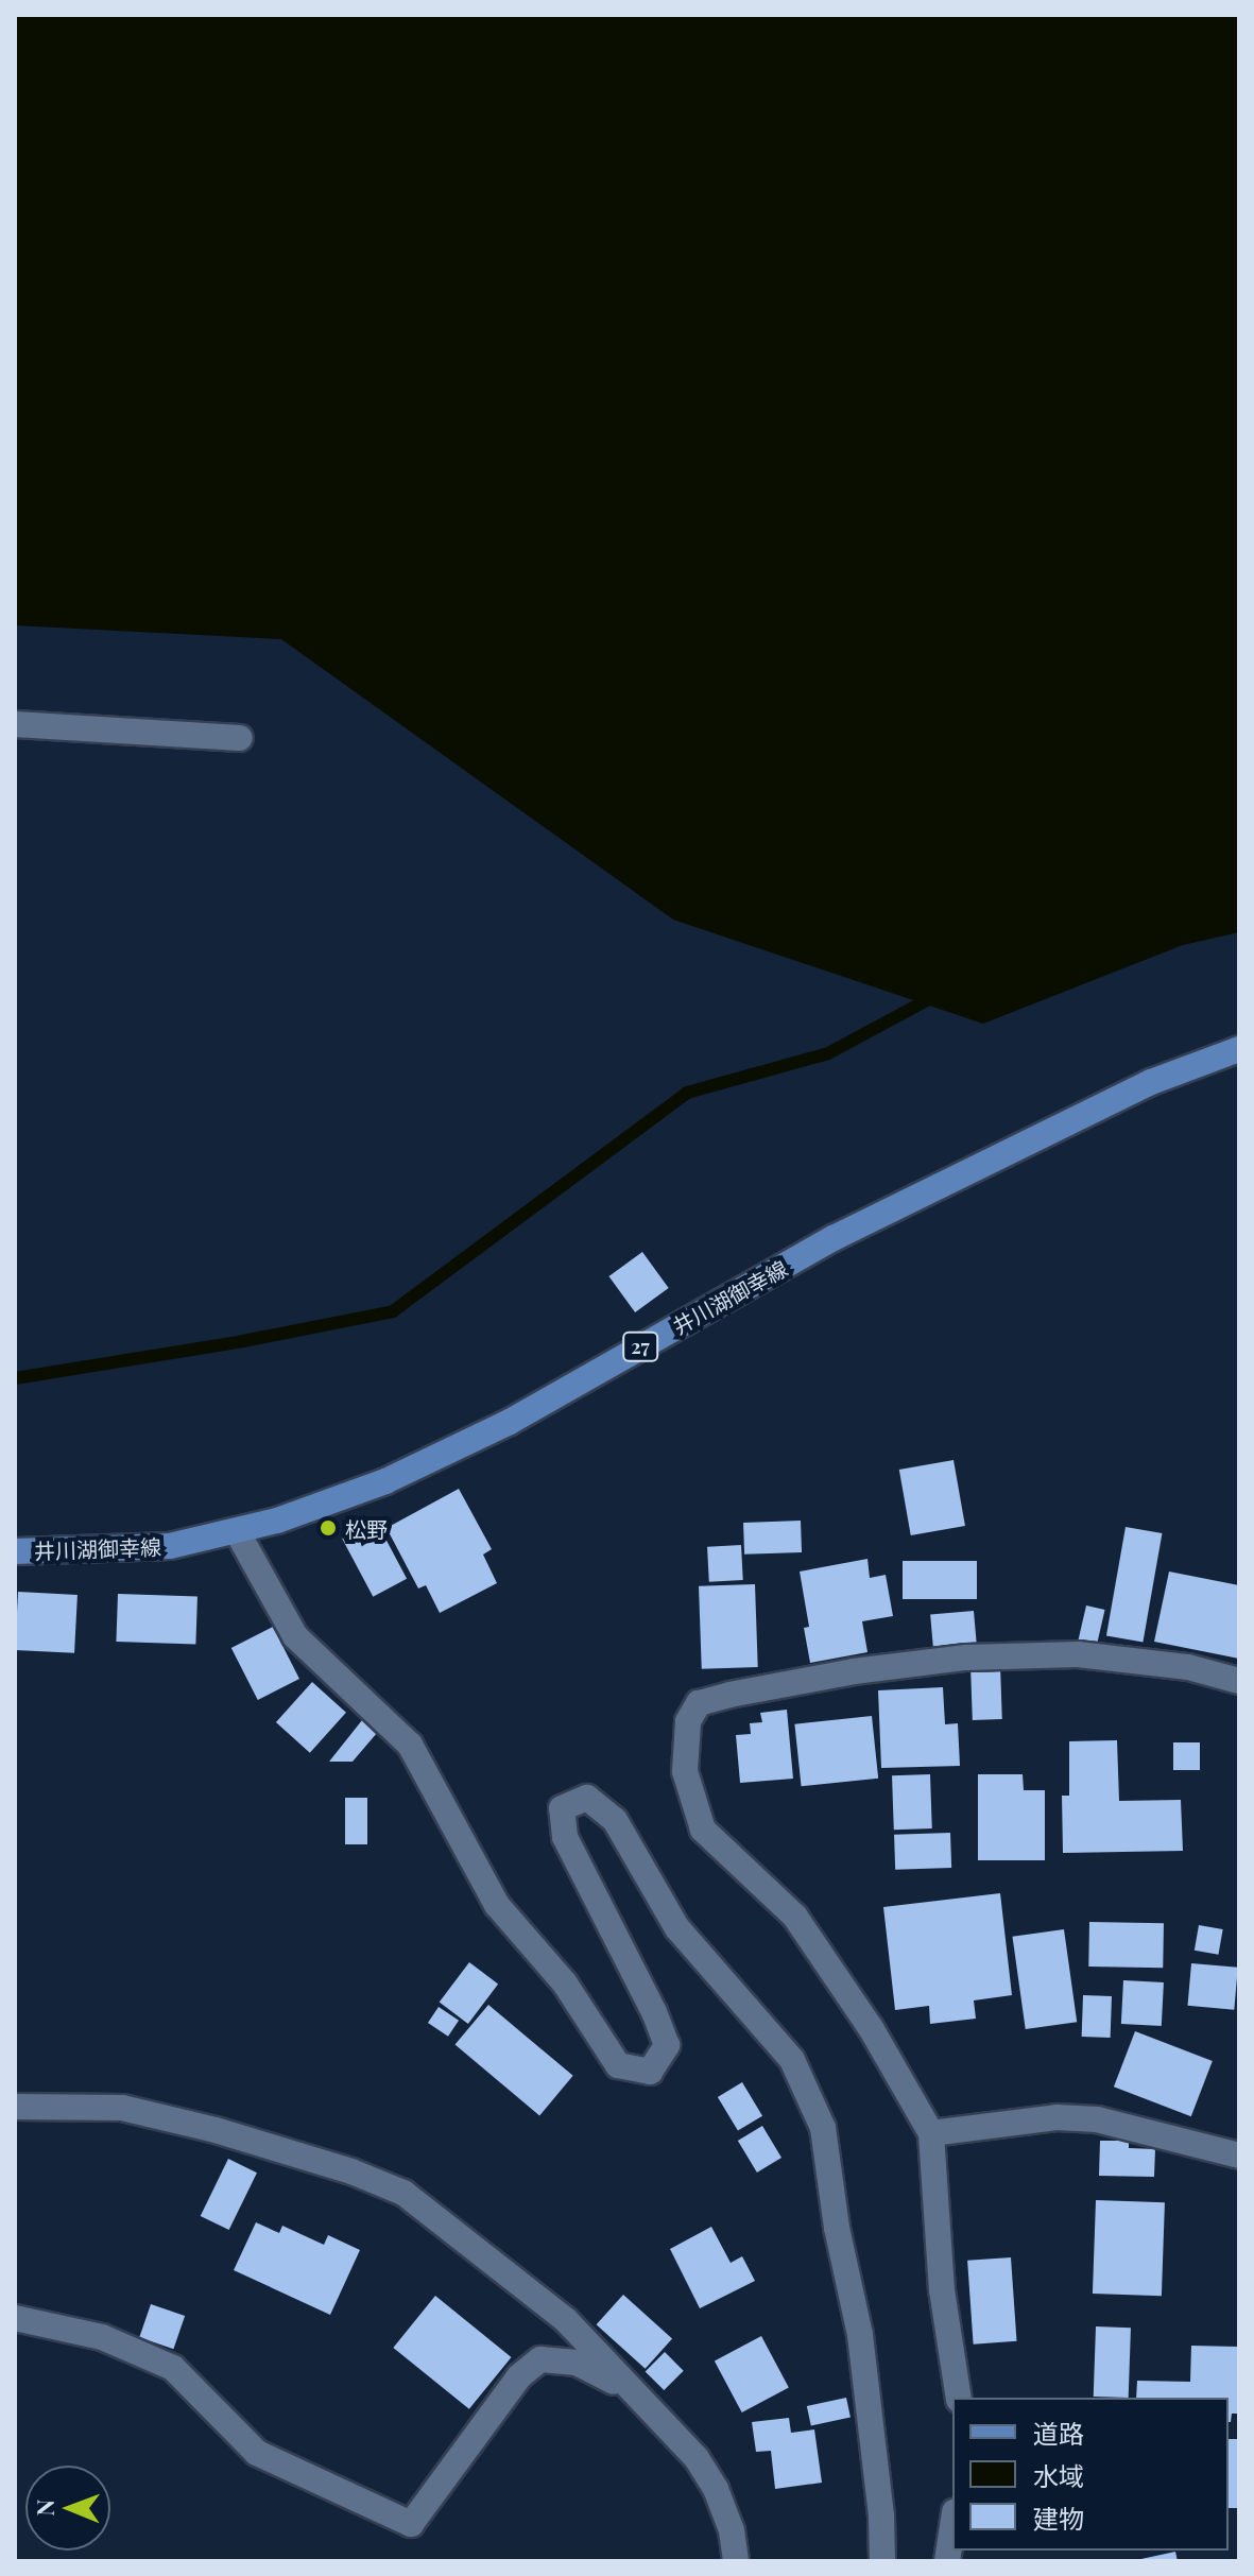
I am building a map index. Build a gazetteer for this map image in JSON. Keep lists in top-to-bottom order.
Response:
{
  "streets": {
    "main road": ["井川湖御幸線", "27"]
  },
  "places": ["松野"],
  "legend": ["道路", "水域", "建物"],
  "north": "left"
}
